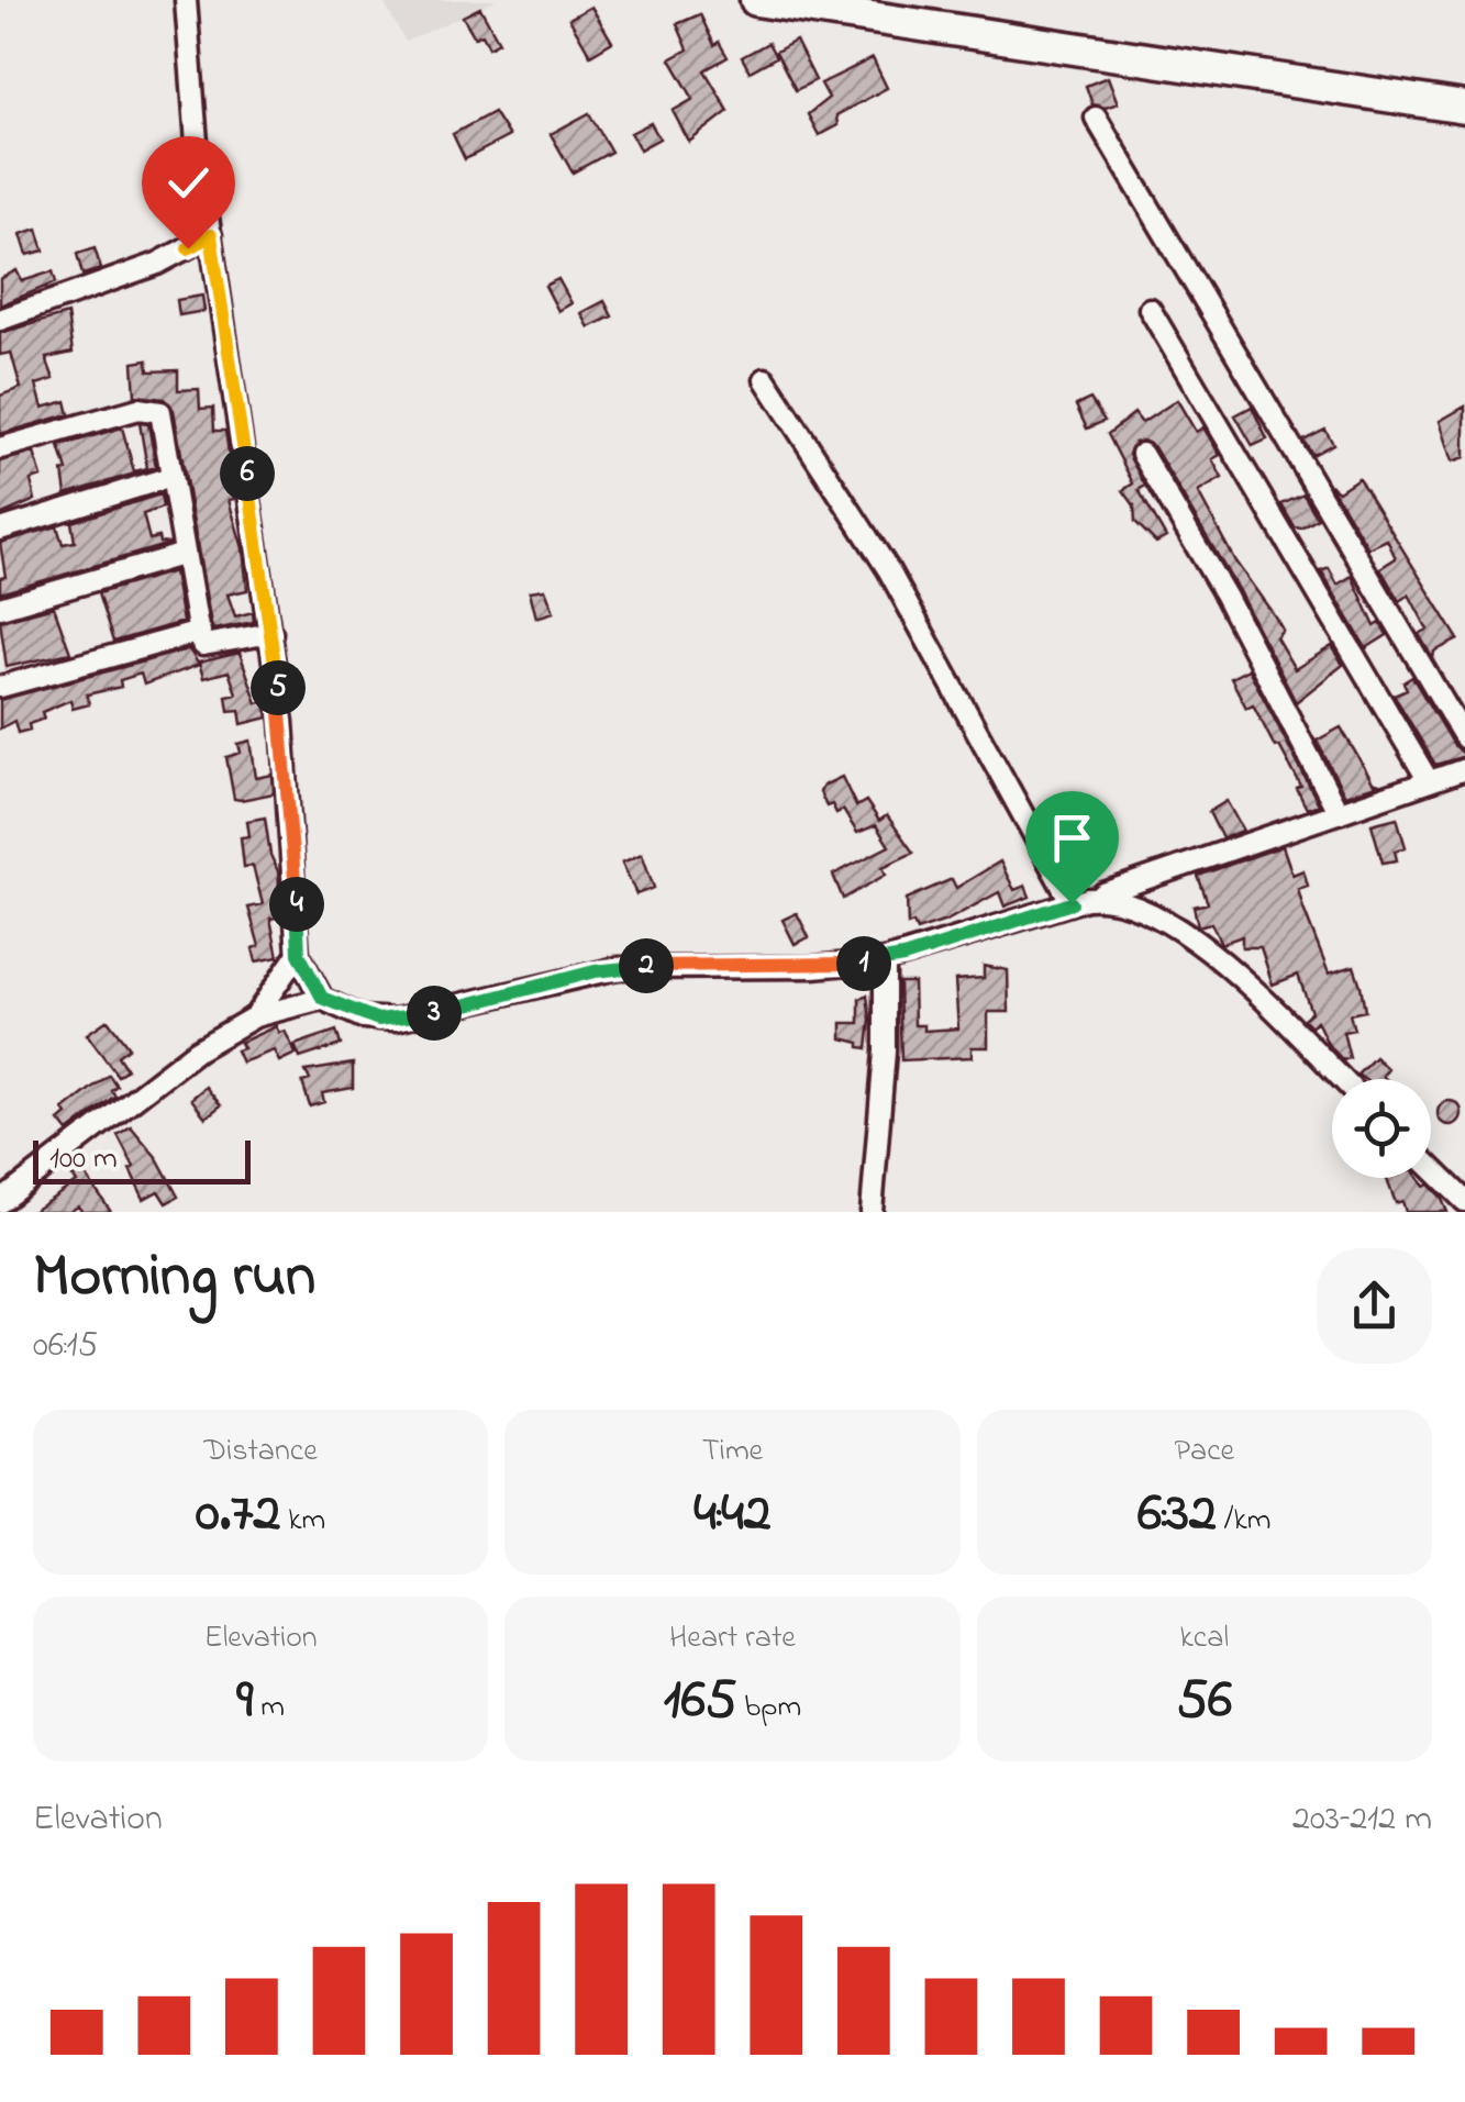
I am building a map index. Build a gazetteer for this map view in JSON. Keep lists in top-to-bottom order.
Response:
{
  "scale_bar": "100 m",
  "page": {
    "pins": [
      "6",
      "5",
      "4",
      "1",
      "2",
      "3"
    ],
    "scale": "100 m",
    "heading": ["Morning run", "06:15"],
    "stats": [
      ["Distance", "0.72 km"],
      ["Time", "4:42"],
      ["Pace", "6:32 /km"],
      ["Elevation", "9 m"],
      ["Heart rate", "165 bpm"],
      ["kcal", "56"]
    ],
    "chart": ["Elevation", "203–212 m"]
  }
}
